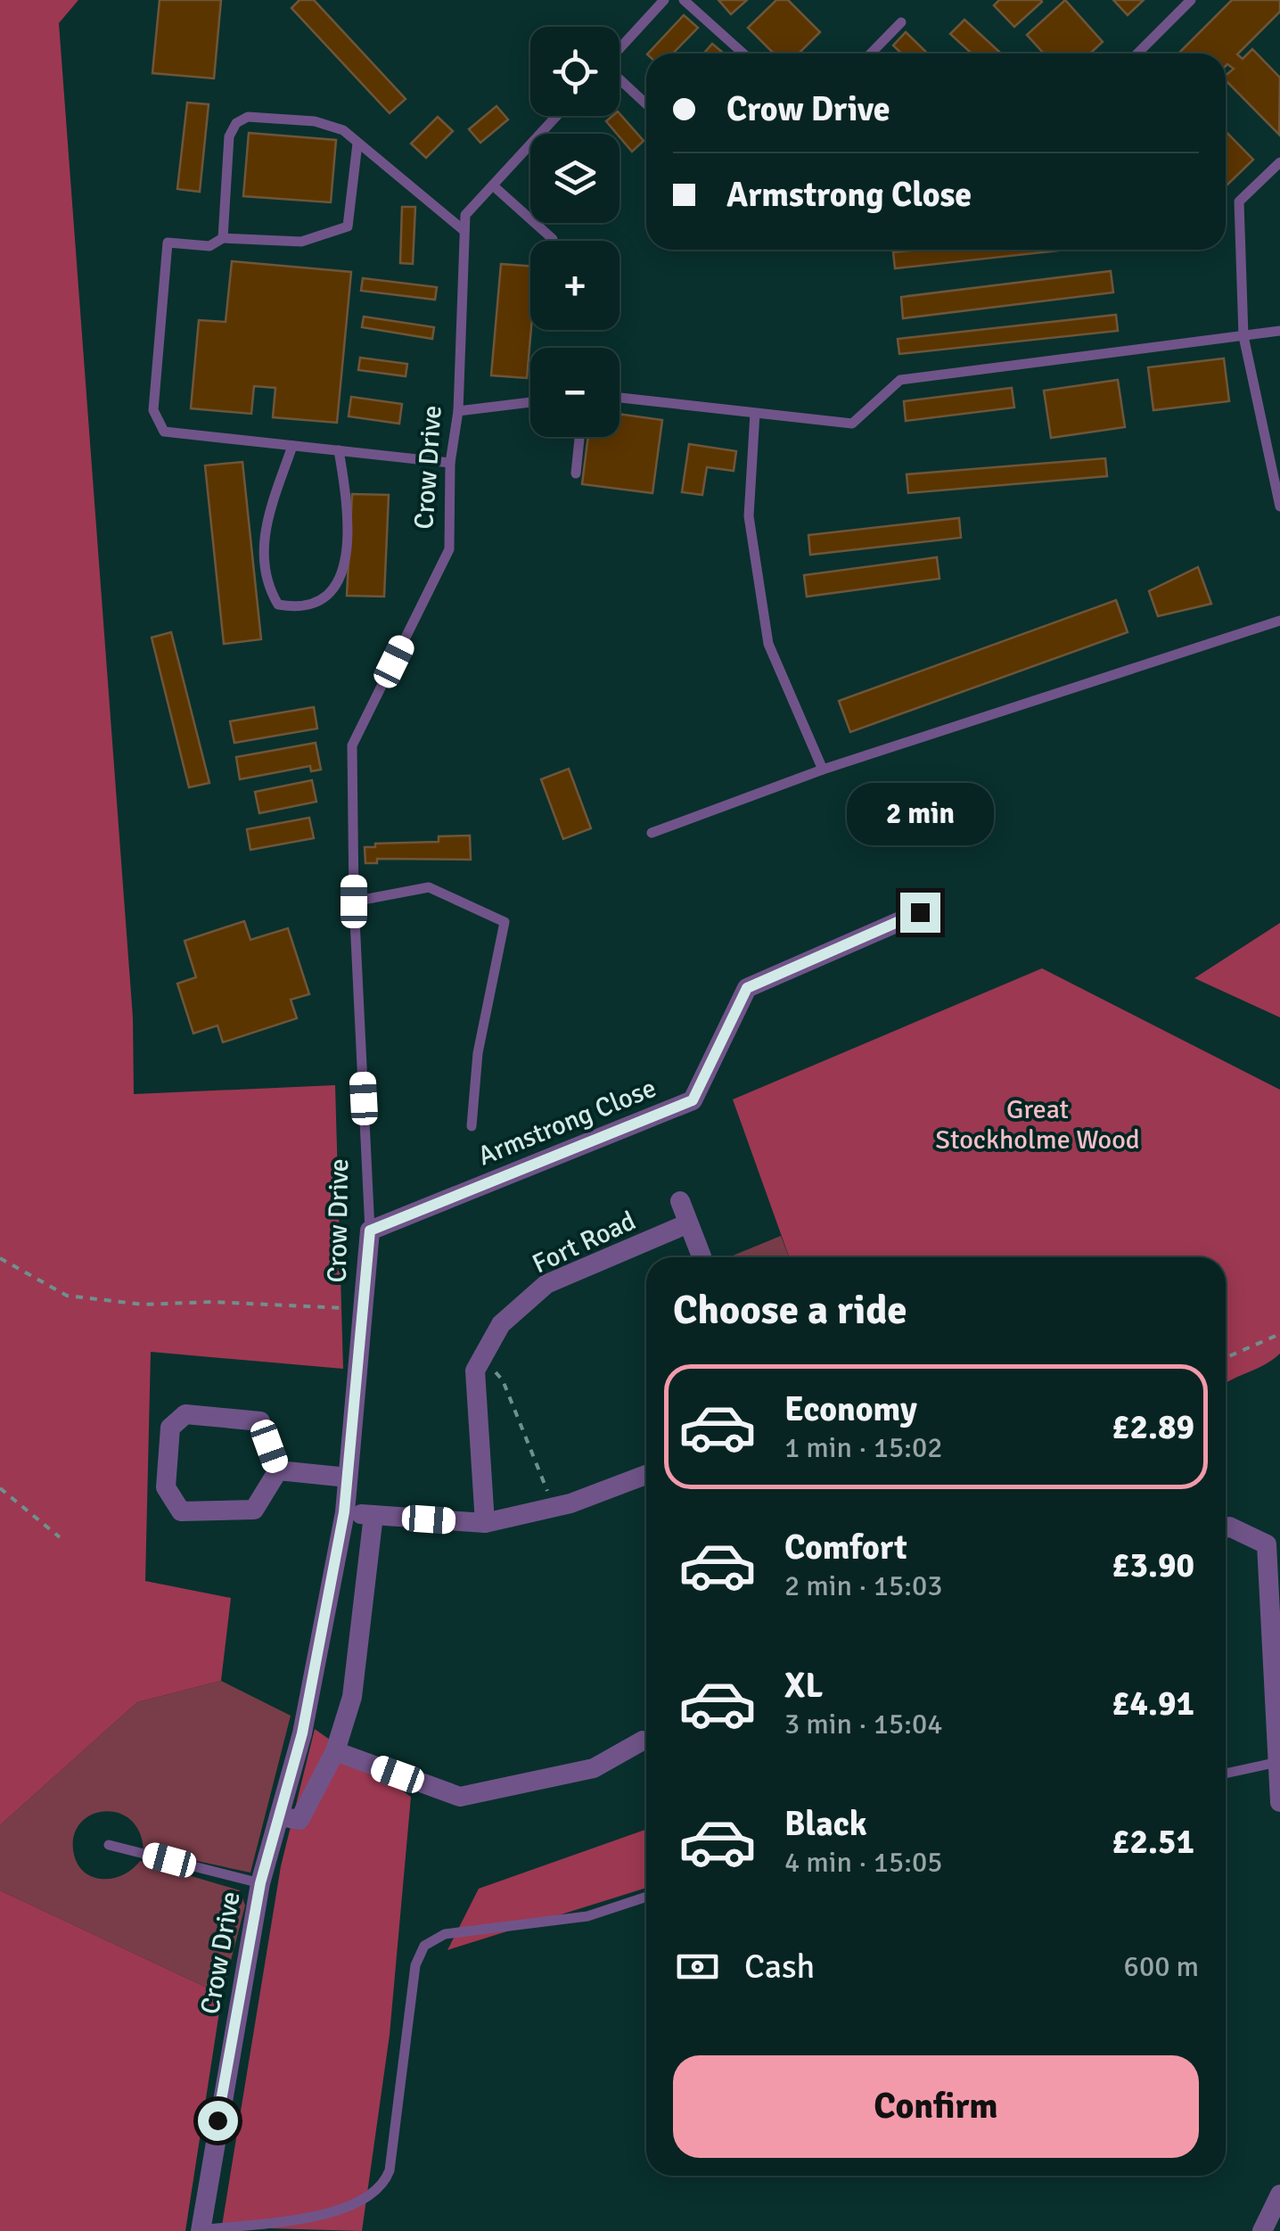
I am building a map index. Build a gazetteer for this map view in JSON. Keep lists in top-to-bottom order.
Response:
{
  "streets": {
    "street": ["Crow Drive", "Armstrong Close", "Fort Road"]
  },
  "crossings": [
    ["Crow Drive", "Armstrong Close"]
  ],
  "parks": ["Great Stockholme Wood"],
  "page": {
    "map_buttons": ["+", "−"],
    "banner": ["Crow Drive", "Armstrong Close"],
    "bubble": "2 min",
    "heading": "Choose a ride",
    "list": [
      {
        "name": "Economy",
        "note": "1 min · 15:02",
        "value": "£2.89"
      },
      {
        "name": "Comfort",
        "note": "2 min · 15:03",
        "value": "£3.90"
      },
      {
        "name": "XL",
        "note": "3 min · 15:04",
        "value": "£4.91"
      },
      {
        "name": "Black",
        "note": "4 min · 15:05",
        "value": "£2.51"
      }
    ],
    "pay": ["Cash", "600 m"],
    "buttons": "Confirm"
  }
}
